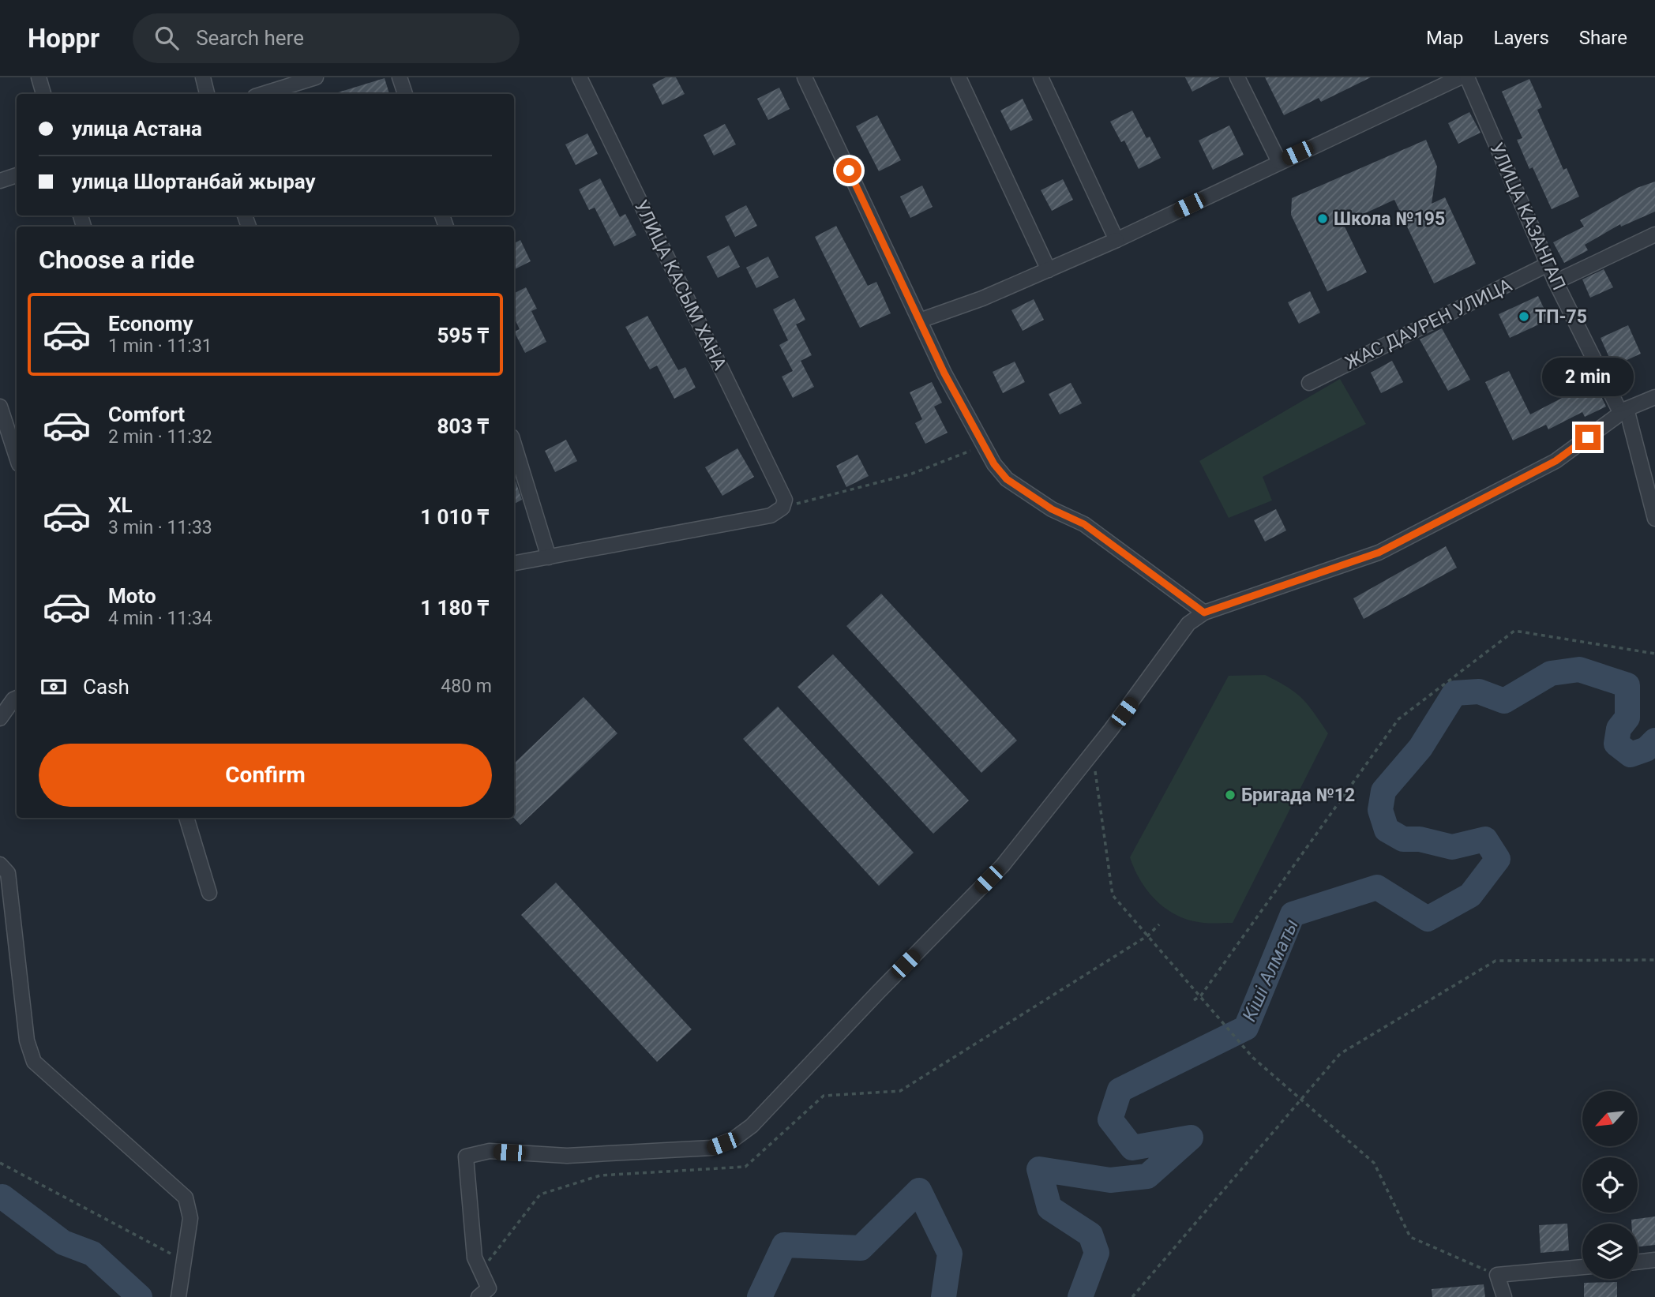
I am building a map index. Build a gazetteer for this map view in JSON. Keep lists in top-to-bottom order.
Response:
{
  "streets": {
    "street": ["УЛИЦА КАЗАНГАП", "УЛИЦА КАСЫМ ХАНА", "ЖАС ДАУРЕН УЛИЦА"]
  },
  "crossings": [
    ["УЛИЦА КАЗАНГАП", "ЖАС ДАУРЕН УЛИЦА"]
  ],
  "water": ["Кіші Алматы"],
  "places": ["Школа №195", "ТП-75", "Бригада №12"],
  "north": "bottom left",
  "page": {
    "header": "Hoppr",
    "search": "Search here",
    "nav": ["Map", "Layers", "Share"],
    "banner": ["улица Астана", "улица Шортанбай жырау"],
    "heading": "Choose a ride",
    "list": [
      {
        "name": "Economy",
        "note": "1 min · 11:31",
        "value": "595 ₸"
      },
      {
        "name": "Comfort",
        "note": "2 min · 11:32",
        "value": "803 ₸"
      },
      {
        "name": "XL",
        "note": "3 min · 11:33",
        "value": "1 010 ₸"
      },
      {
        "name": "Moto",
        "note": "4 min · 11:34",
        "value": "1 180 ₸"
      }
    ],
    "bubble": "2 min",
    "pay": ["Cash", "480 m"],
    "buttons": "Confirm"
  }
}
